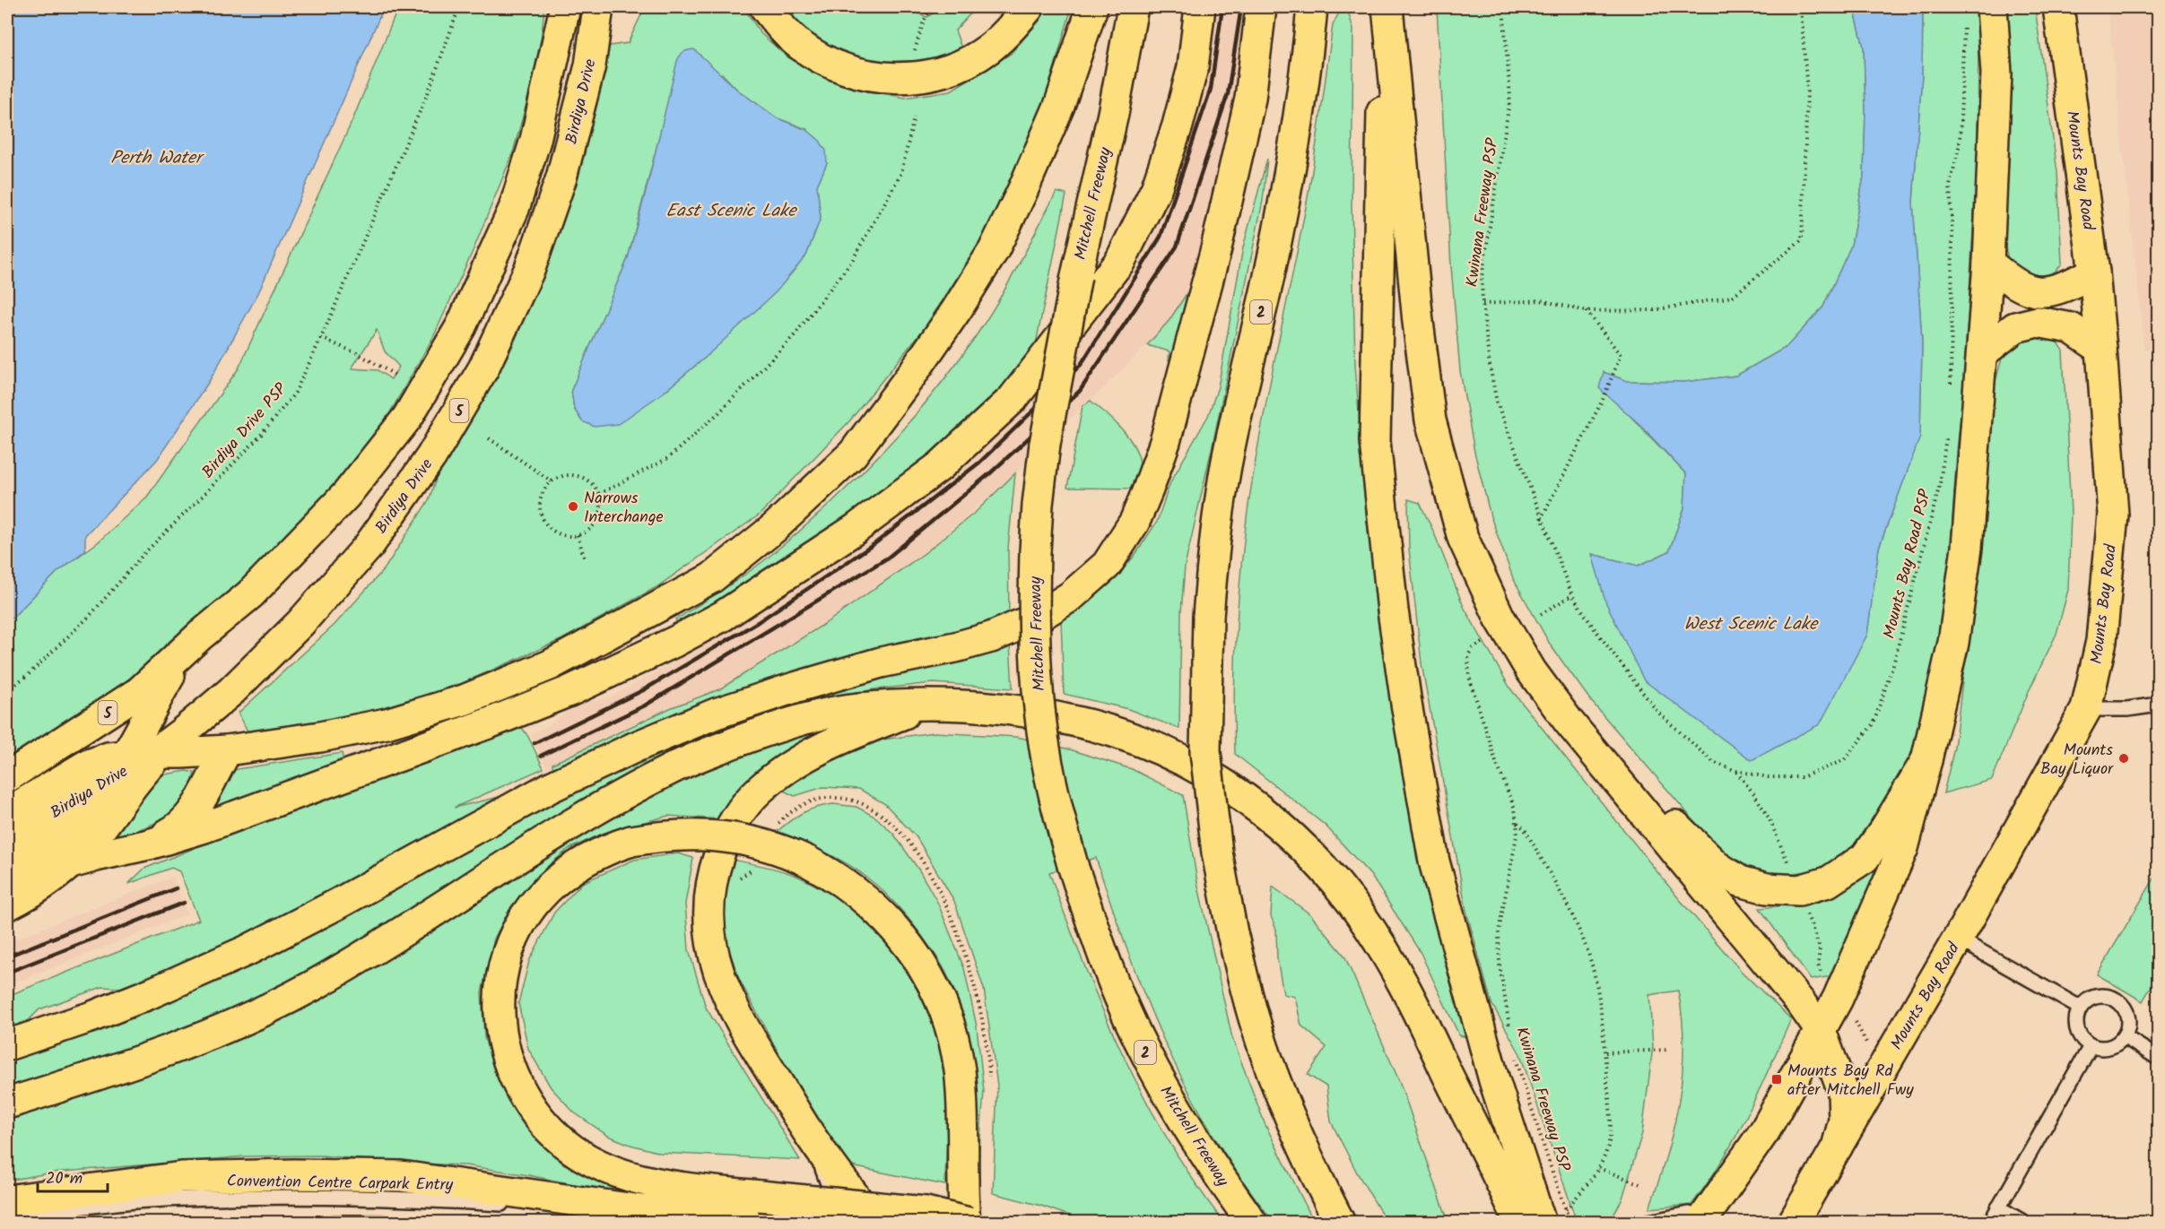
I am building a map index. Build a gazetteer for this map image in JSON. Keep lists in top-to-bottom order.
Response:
{
  "streets": {
    "main road": [
      "Birdiya Drive",
      "Mounts Bay Road",
      "Mitchell Freeway",
      "2",
      "5"
    ],
    "lane": ["Convention Centre Carpark Entry"],
    "path": ["Kwinana Freeway PSP", "Birdiya Drive PSP", "Mounts Bay Road PSP"]
  },
  "crossings": [
    ["Kwinana Freeway PSP", "Mounts Bay Road PSP"]
  ],
  "water": ["Perth Water", "East Scenic Lake", "West Scenic Lake"],
  "places": {
    "other": ["Narrows Interchange", "Mounts Bay Liquor"],
    "transit": ["Mounts Bay Rd after Mitchell Fwy"]
  },
  "scale_bar": "20 m"
}
